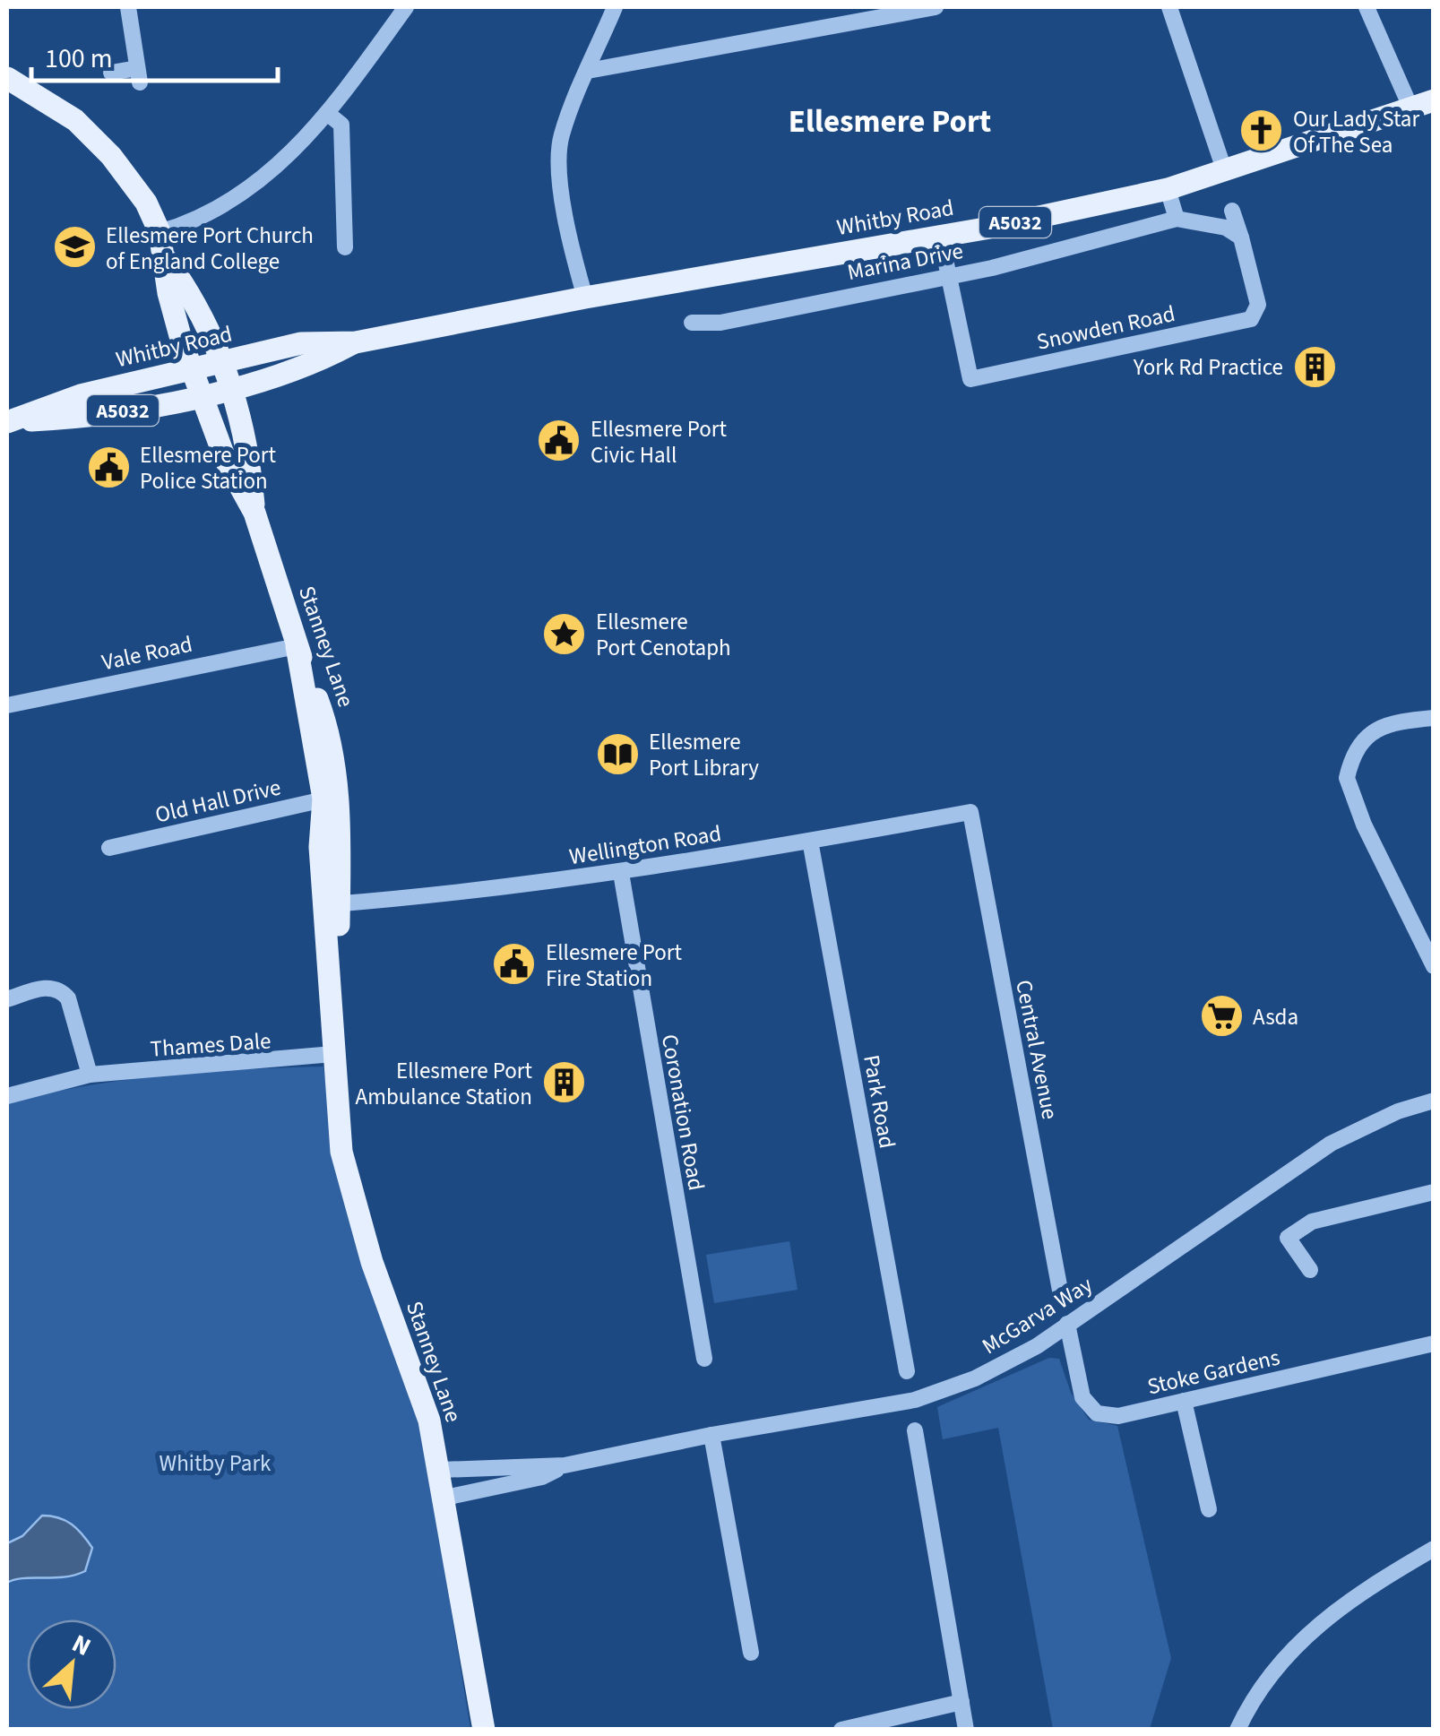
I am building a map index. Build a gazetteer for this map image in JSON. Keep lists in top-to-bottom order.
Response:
{
  "streets": {
    "main road": ["Whitby Road", "A5032", "Stanney Lane"],
    "street": [
      "Marina Drive",
      "Snowden Road",
      "Vale Road",
      "Old Hall Drive",
      "Wellington Road",
      "Thames Dale",
      "Central Avenue",
      "Park Road",
      "Coronation Road",
      "McGarva Way",
      "Stoke Gardens"
    ]
  },
  "crossings": [
    ["Whitby Road", "Stanney Lane"],
    ["Marina Drive", "Snowden Road"],
    ["Stanney Lane", "Vale Road"],
    ["Stanney Lane", "Old Hall Drive"],
    ["Stanney Lane", "Wellington Road"],
    ["Stanney Lane", "Thames Dale"],
    ["Stanney Lane", "McGarva Way"],
    ["Wellington Road", "Central Avenue"],
    ["Wellington Road", "Park Road"],
    ["Wellington Road", "Coronation Road"],
    ["McGarva Way", "Stoke Gardens"]
  ],
  "districts": ["Ellesmere Port"],
  "parks": ["Whitby Park"],
  "places": {
    "church": ["Our Lady Star Of The Sea"],
    "school or university": ["Ellesmere Port Church of England College"],
    "building": ["York Rd Practice", "Ellesmere Port Ambulance Station"],
    "public building": ["Ellesmere Port Civic Hall", "Ellesmere Port Police Station", "Ellesmere Port Fire Station"],
    "place": ["Ellesmere Port Cenotaph"],
    "library": ["Ellesmere Port Library"],
    "supermarket": ["Asda"]
  },
  "scale_bar": "100 m",
  "north": "top right"
}
